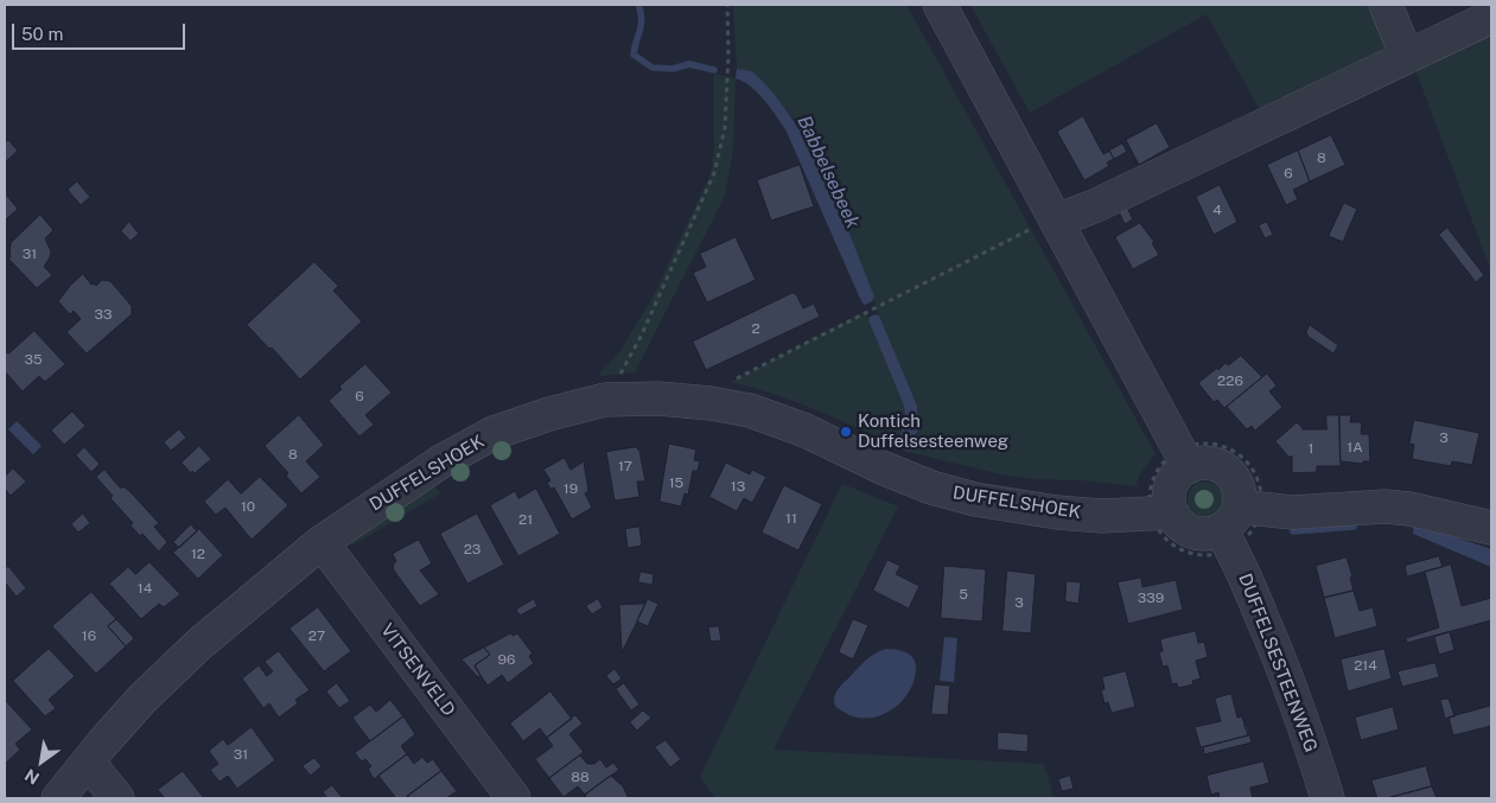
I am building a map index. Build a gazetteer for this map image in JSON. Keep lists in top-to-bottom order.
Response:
{
  "streets": {
    "street": ["DUFFELSHOEK", "DUFFELSESTEENWEG", "VITSENVELD"]
  },
  "crossings": [
    ["DUFFELSHOEK", "VITSENVELD"]
  ],
  "water": ["Babbelsebeek"],
  "places": ["Kontich Duffelsesteenweg"],
  "house_numbers": [
    "8",
    "6",
    "4",
    "31",
    "33",
    "2",
    "35",
    "226",
    "6",
    "3",
    "1A",
    "1",
    "8",
    "17",
    "15",
    "13",
    "19",
    "10",
    "11",
    "21",
    "23",
    "12",
    "14",
    "5",
    "339",
    "3",
    "16",
    "27",
    "96",
    "214",
    "31",
    "88"
  ],
  "scale_bar": "50 m",
  "north": "bottom left"
}
